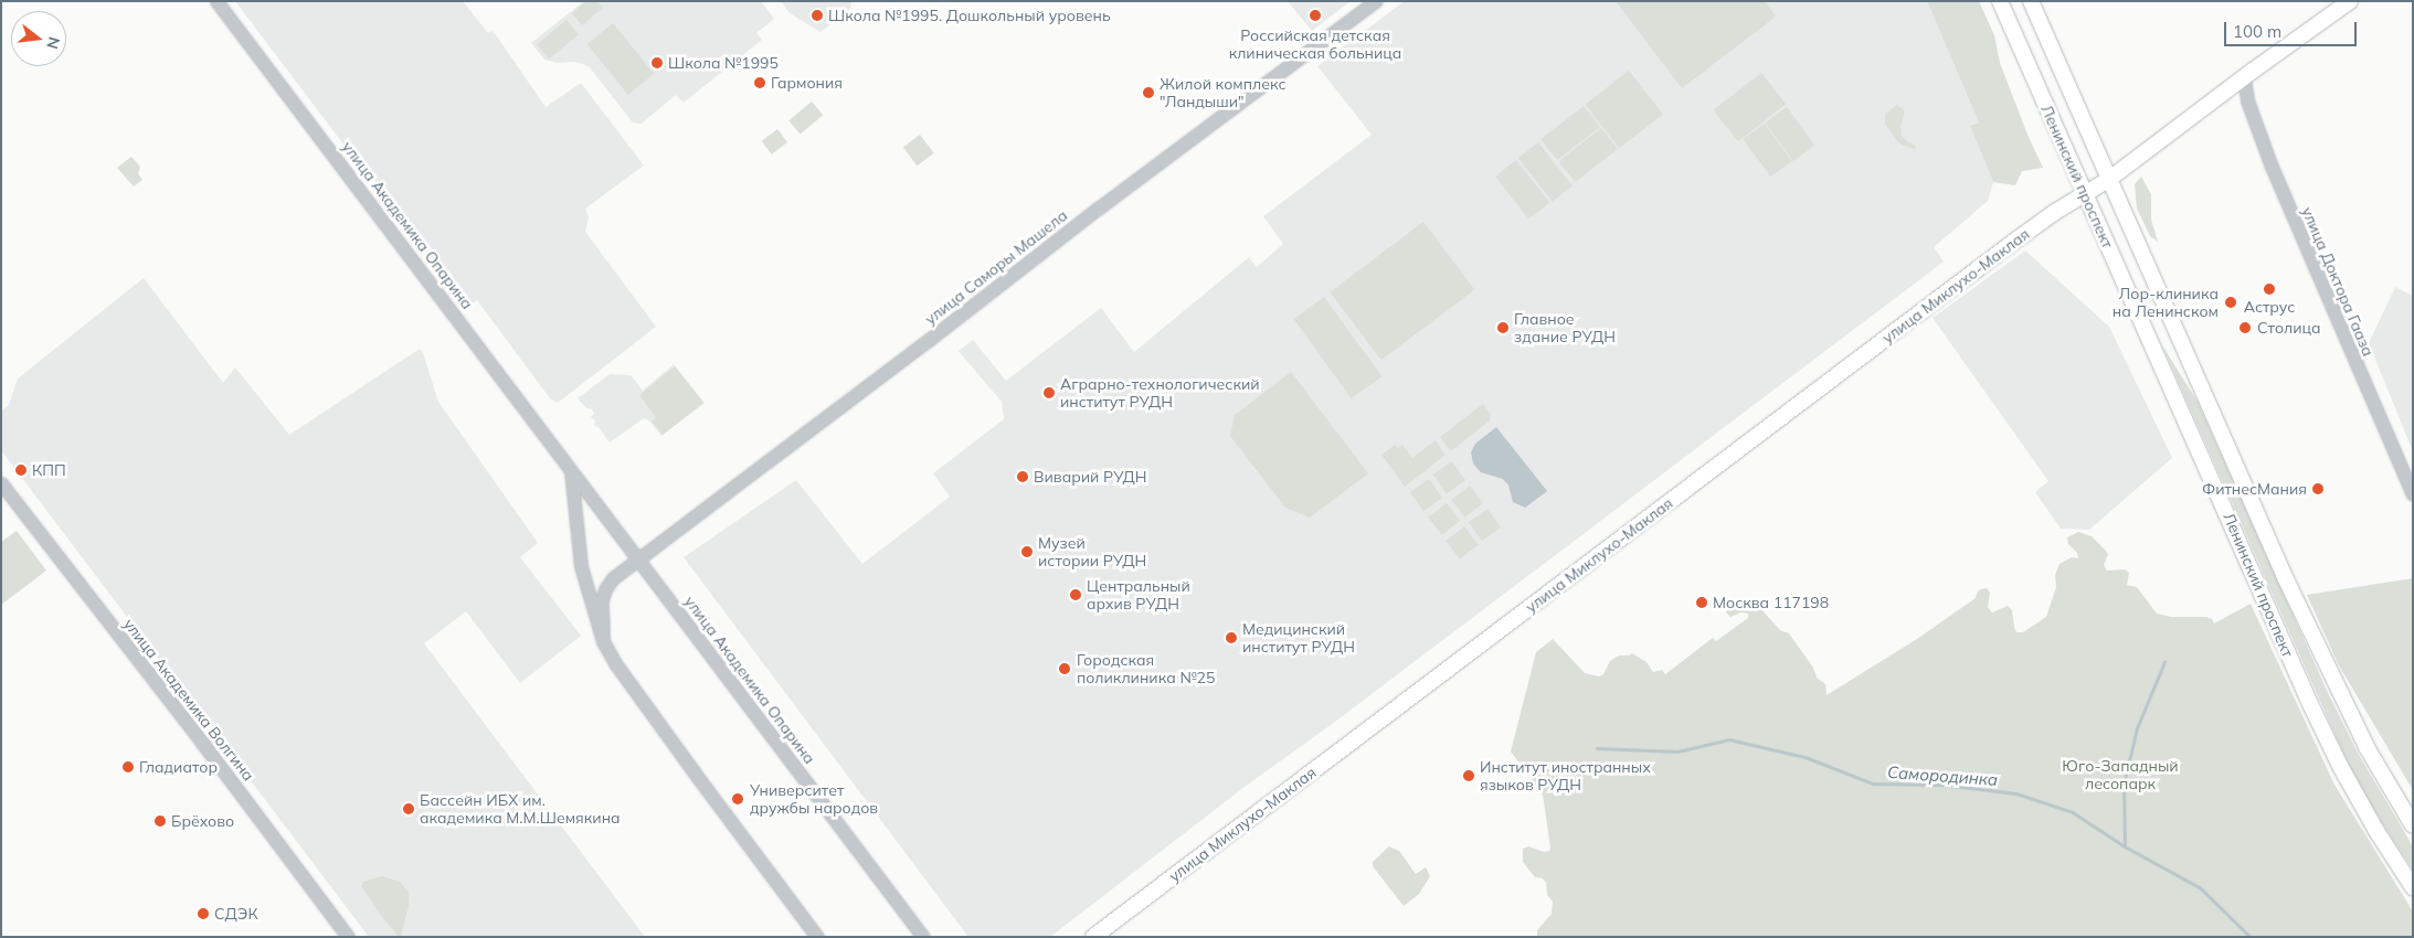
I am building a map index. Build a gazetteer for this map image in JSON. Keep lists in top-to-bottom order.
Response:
{
  "streets": {
    "main road": ["Ленинский проспект", "улица Миклухо-Маклая"],
    "street": [
      "улица Академика Опарина",
      "улица Саморы Машела",
      "улица Доктора Гааза",
      "улица Академика Волгина"
    ]
  },
  "crossings": [
    ["Ленинский проспект", "улица Миклухо-Маклая"],
    ["улица Академика Опарина", "улица Саморы Машела"],
    ["улица Доктора Гааза", "улица Миклухо-Маклая"]
  ],
  "water": ["Самородинка"],
  "parks": ["Юго-Западный лесопарк"],
  "places": [
    "Школа №1995. Дошкольный уровень",
    "Российская детская клиническая больница",
    "Школа №1995",
    "Гармония",
    "Жилой комплекс \"Ландыши\"",
    "Аструс",
    "Лор-клиника на Ленинском",
    "Главное здание РУДН",
    "Столица",
    "Аграрно-технологический институт РУДН",
    "КПП",
    "Виварий РУДН",
    "ФитнесМания",
    "Музей истории РУДН",
    "Центральный архив РУДН",
    "Москва 117198",
    "Медицинский институт РУДН",
    "Городская поликлиника №25",
    "Гладиатор",
    "Институт иностранных языков РУДН",
    "Университет дружбы народов",
    "Бассейн ИБХ им. академика М.М.Шемякина",
    "Брёхово",
    "СДЭК"
  ],
  "scale_bar": "100 m",
  "north": "right"
}
